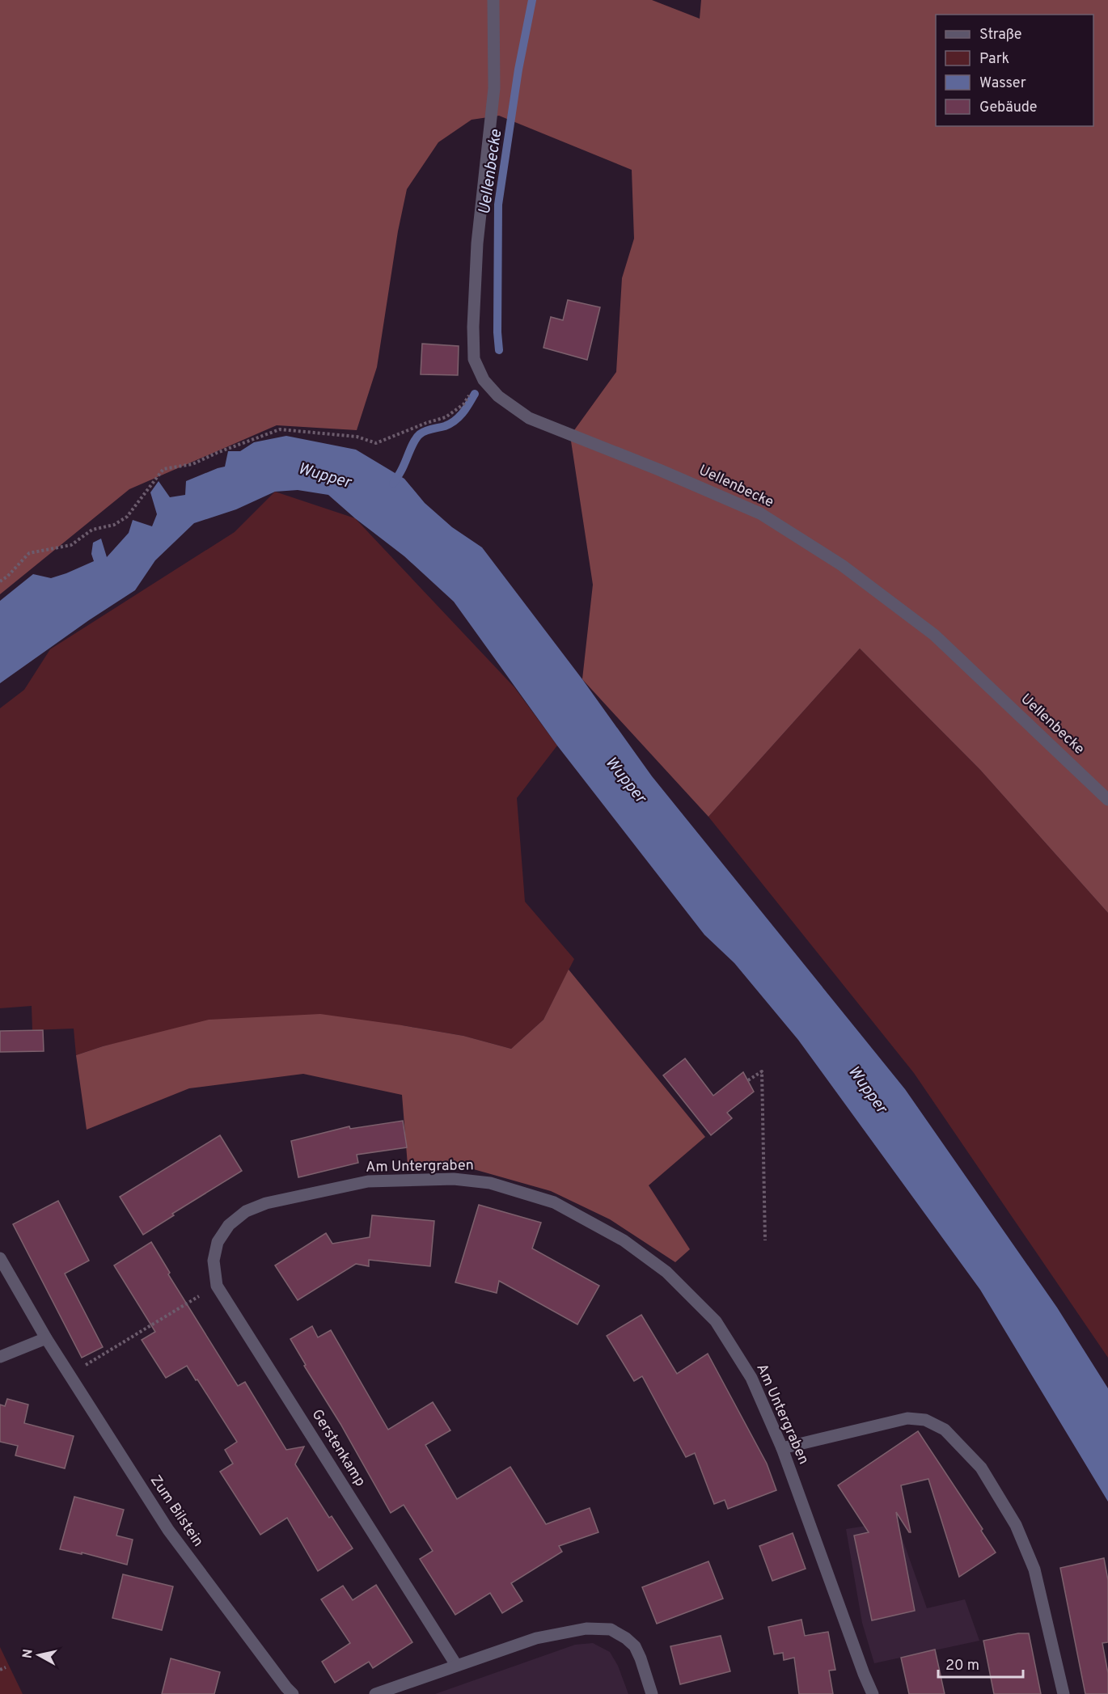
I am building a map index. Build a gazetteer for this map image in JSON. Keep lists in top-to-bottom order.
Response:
{
  "streets": {
    "street": [
      "Uellenbecke",
      "Am Untergraben",
      "Gerstenkamp",
      "Zum Bilstein"
    ]
  },
  "crossings": [
    ["Am Untergraben", "Gerstenkamp"]
  ],
  "water": ["Uellenbecke", "Wupper"],
  "legend": [
    "Straße",
    "Park",
    "Wasser",
    "Gebäude"
  ],
  "scale_bar": "20 m",
  "north": "left"
}
